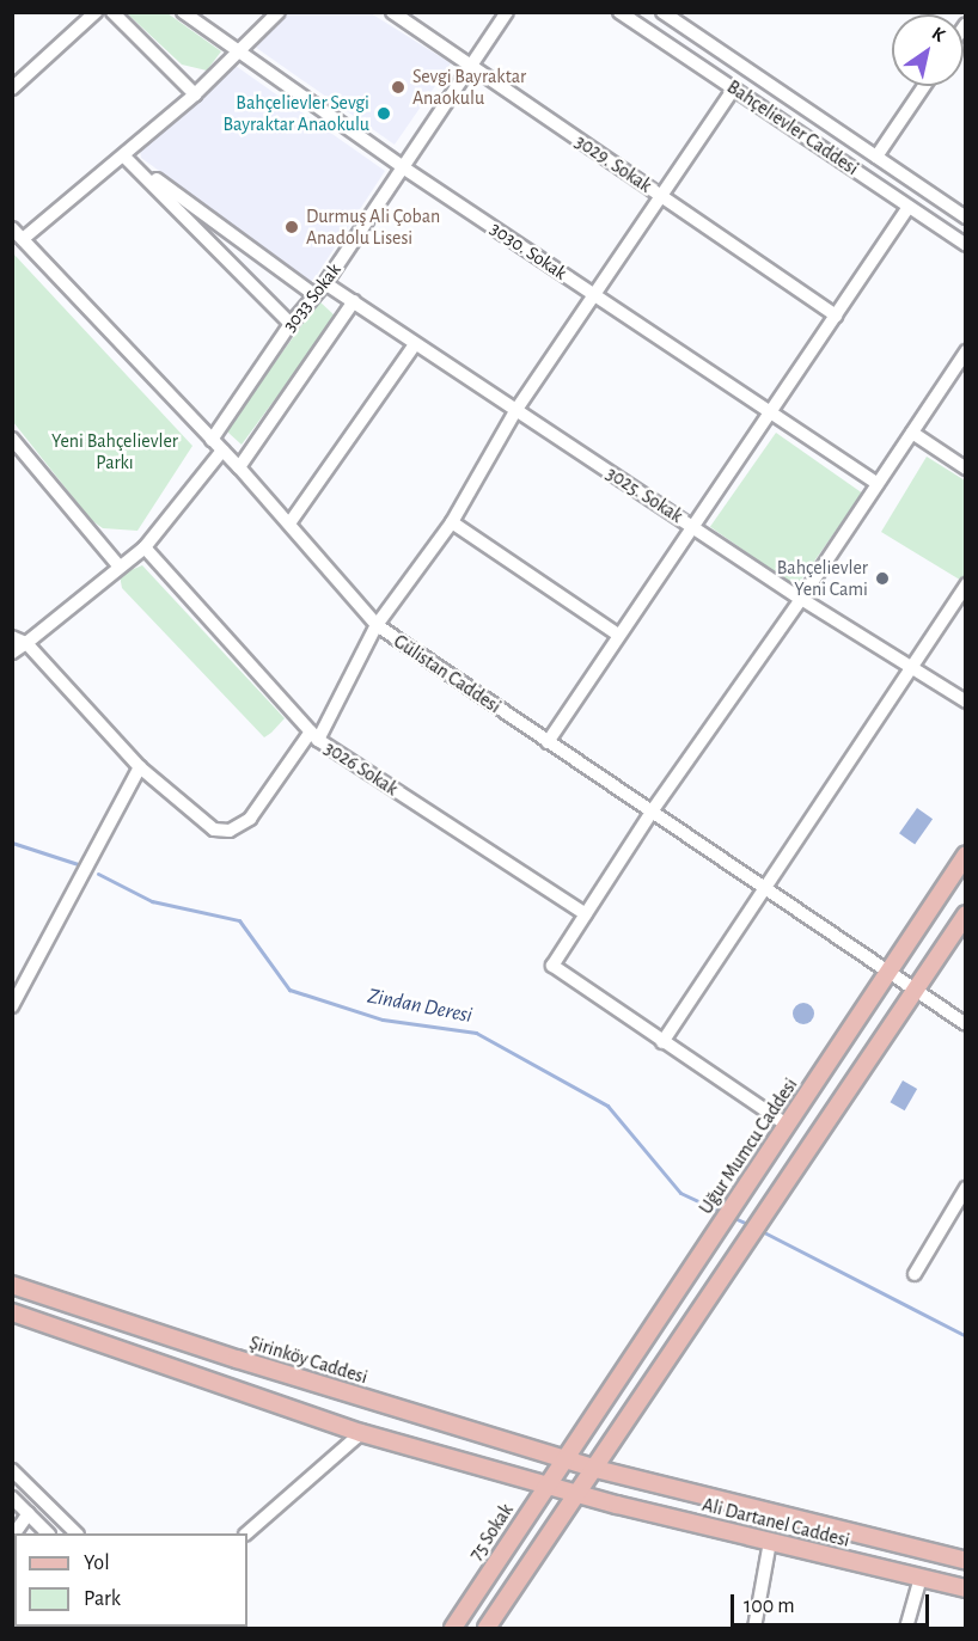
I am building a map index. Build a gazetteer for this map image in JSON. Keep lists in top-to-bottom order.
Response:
{
  "streets": {
    "main road": [
      "Uğur Mumcu Caddesi",
      "Şirinköy Caddesi",
      "Ali Dartanel Caddesi",
      "75 Sokak"
    ],
    "street": [
      "Bahçelievler Caddesi",
      "3029. Sokak",
      "3030. Sokak",
      "3033 Sokak",
      "3025. Sokak",
      "Gülistan Caddesi",
      "3026 Sokak"
    ]
  },
  "crossings": [
    ["3029. Sokak", "3033 Sokak"],
    ["3030. Sokak", "3033 Sokak"],
    ["3033 Sokak", "3025. Sokak"],
    ["3033 Sokak", "Gülistan Caddesi"],
    ["Gülistan Caddesi", "Uğur Mumcu Caddesi"],
    ["Uğur Mumcu Caddesi", "Şirinköy Caddesi"],
    ["Uğur Mumcu Caddesi", "75 Sokak"],
    ["Şirinköy Caddesi", "Ali Dartanel Caddesi"],
    ["Şirinköy Caddesi", "75 Sokak"]
  ],
  "water": ["Zindan Deresi"],
  "parks": ["Yeni Bahçelievler Parkı"],
  "places": [
    "Sevgi Bayraktar Anaokulu",
    "Bahçelievler Sevgi Bayraktar Anaokulu",
    "Durmuş Ali Çoban Anadolu Lisesi",
    "Bahçelievler Yeni Cami"
  ],
  "legend": ["Yol", "Park"],
  "scale_bar": "100 m",
  "north": "top right"
}
